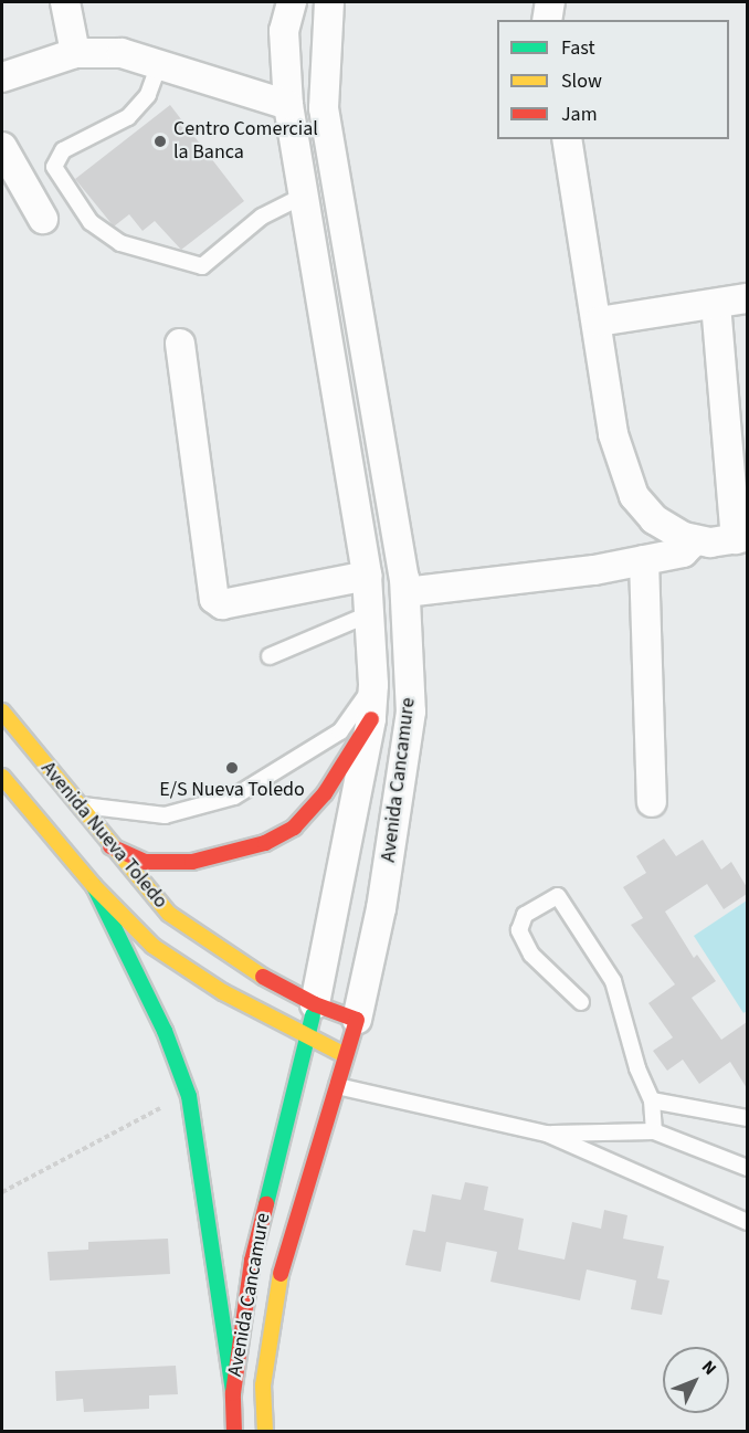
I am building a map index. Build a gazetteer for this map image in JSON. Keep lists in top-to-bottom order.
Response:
{
  "streets": {
    "main road": ["Avenida Cancamure", "Avenida Nueva Toledo"]
  },
  "crossings": [
    ["Avenida Cancamure", "Avenida Nueva Toledo"]
  ],
  "places": ["Centro Comercial la Banca", "E/S Nueva Toledo"],
  "legend": ["Fast", "Slow", "Jam"],
  "north": "top right"
}
